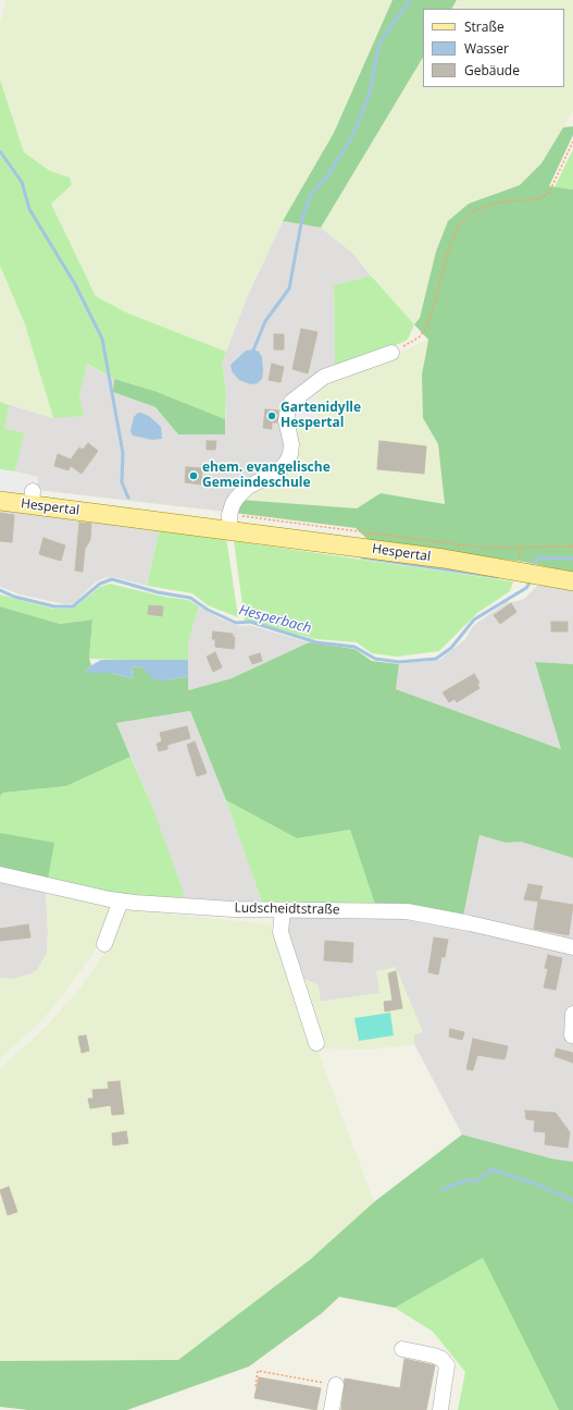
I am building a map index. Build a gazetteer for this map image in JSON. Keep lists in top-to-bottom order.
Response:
{
  "streets": {
    "main road": ["Hespertal"],
    "street": ["Ludscheidtstraße"]
  },
  "water": ["Hesperbach"],
  "places": ["Gartenidylle Hespertal", "ehem. evangelische Gemeindeschule"],
  "legend": ["Straße", "Wasser", "Gebäude"]
}
